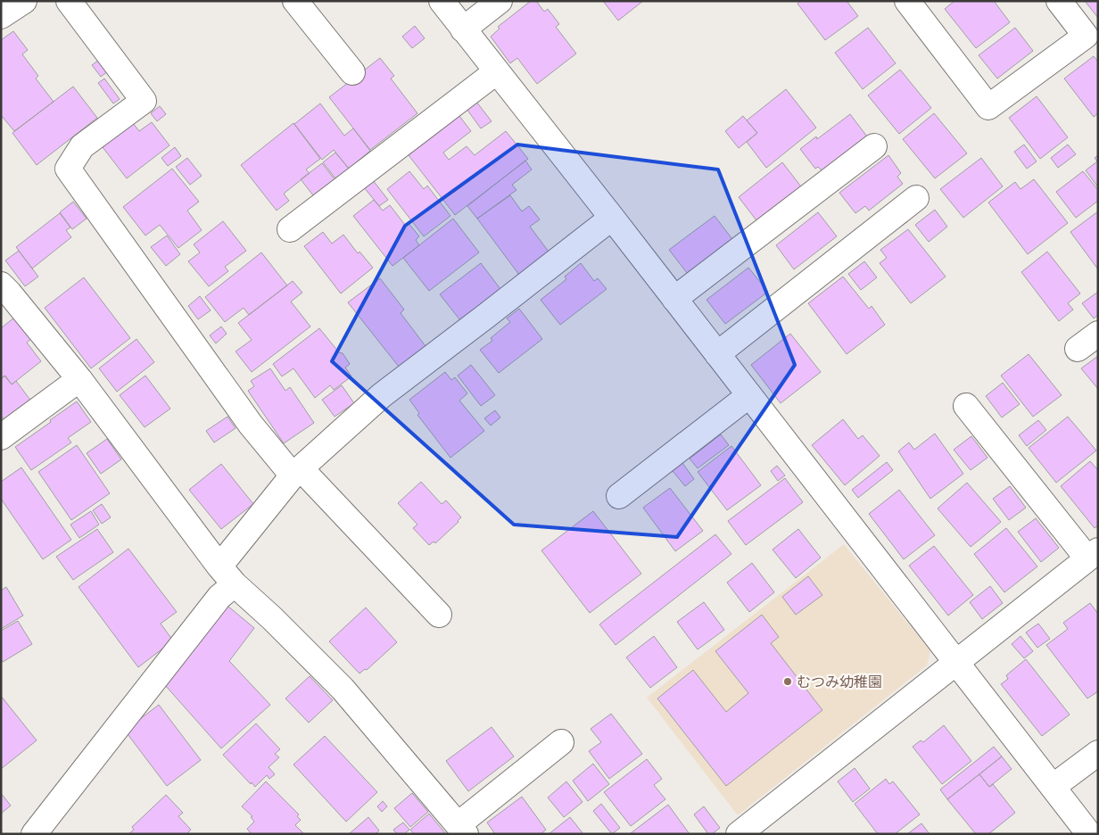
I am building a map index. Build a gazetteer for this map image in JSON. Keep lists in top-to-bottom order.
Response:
{
  "places": ["むつみ幼稚園"]
}
